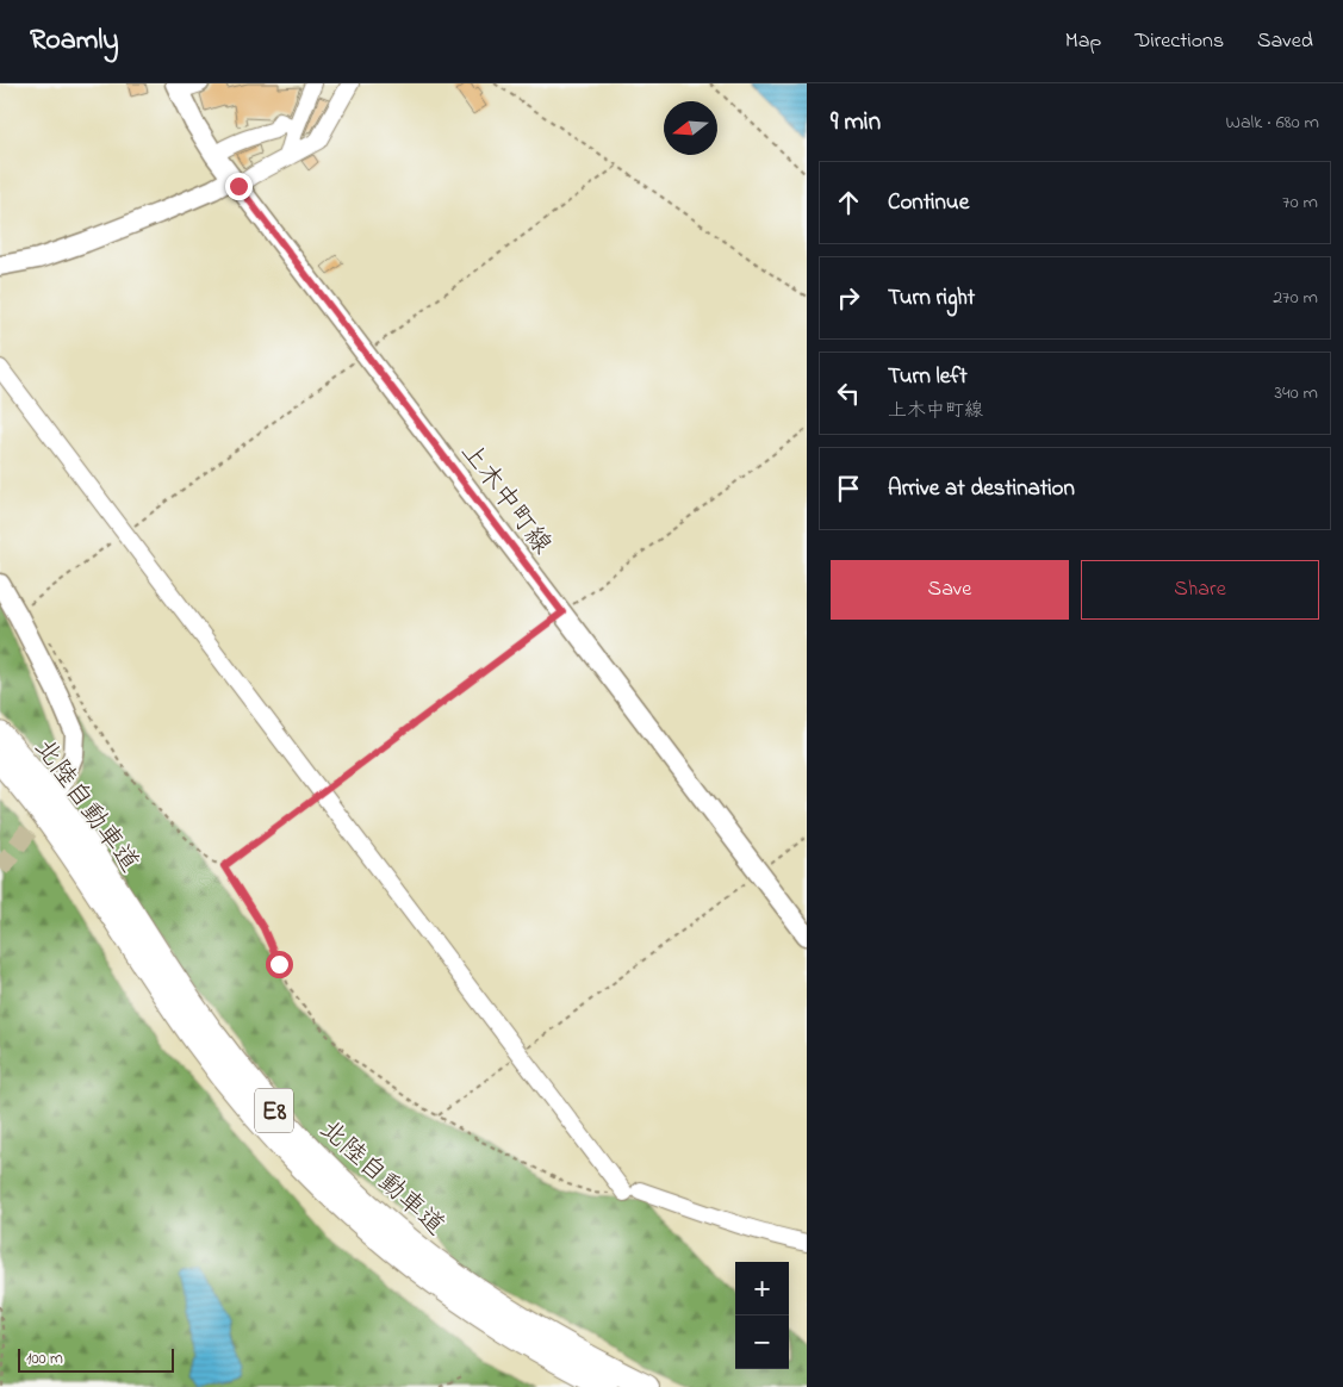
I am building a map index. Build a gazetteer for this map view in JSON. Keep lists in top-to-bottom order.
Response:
{
  "streets": {
    "highway": ["北陸自動車道", "E8"],
    "main road": ["上木中町線"]
  },
  "scale_bar": "100 m",
  "north": "left",
  "page": {
    "header": "Roamly",
    "nav": ["Map", "Directions", "Saved"],
    "heading": ["9 min", "Walk · 680 m"],
    "list": [
      ["Continue", "70 m"],
      ["Turn right", "270 m"],
      ["Turn left", "上木中町線", "340 m"],
      "Arrive at destination"
    ],
    "buttons": ["Save", "Share"],
    "map_buttons": ["+", "−"],
    "scale": "100 m"
  }
}
